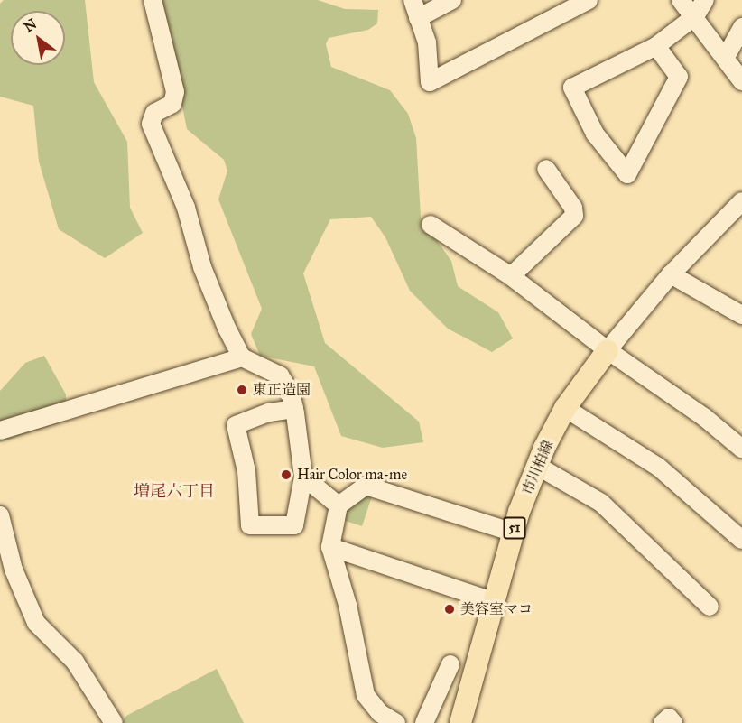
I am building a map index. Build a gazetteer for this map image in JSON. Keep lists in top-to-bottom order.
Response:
{
  "streets": {
    "main road": ["市川柏線", "51"]
  },
  "districts": ["増尾六丁目"],
  "places": ["東正造園", "Hair Color ma-me", "美容室マコ"],
  "north": "top left"
}
